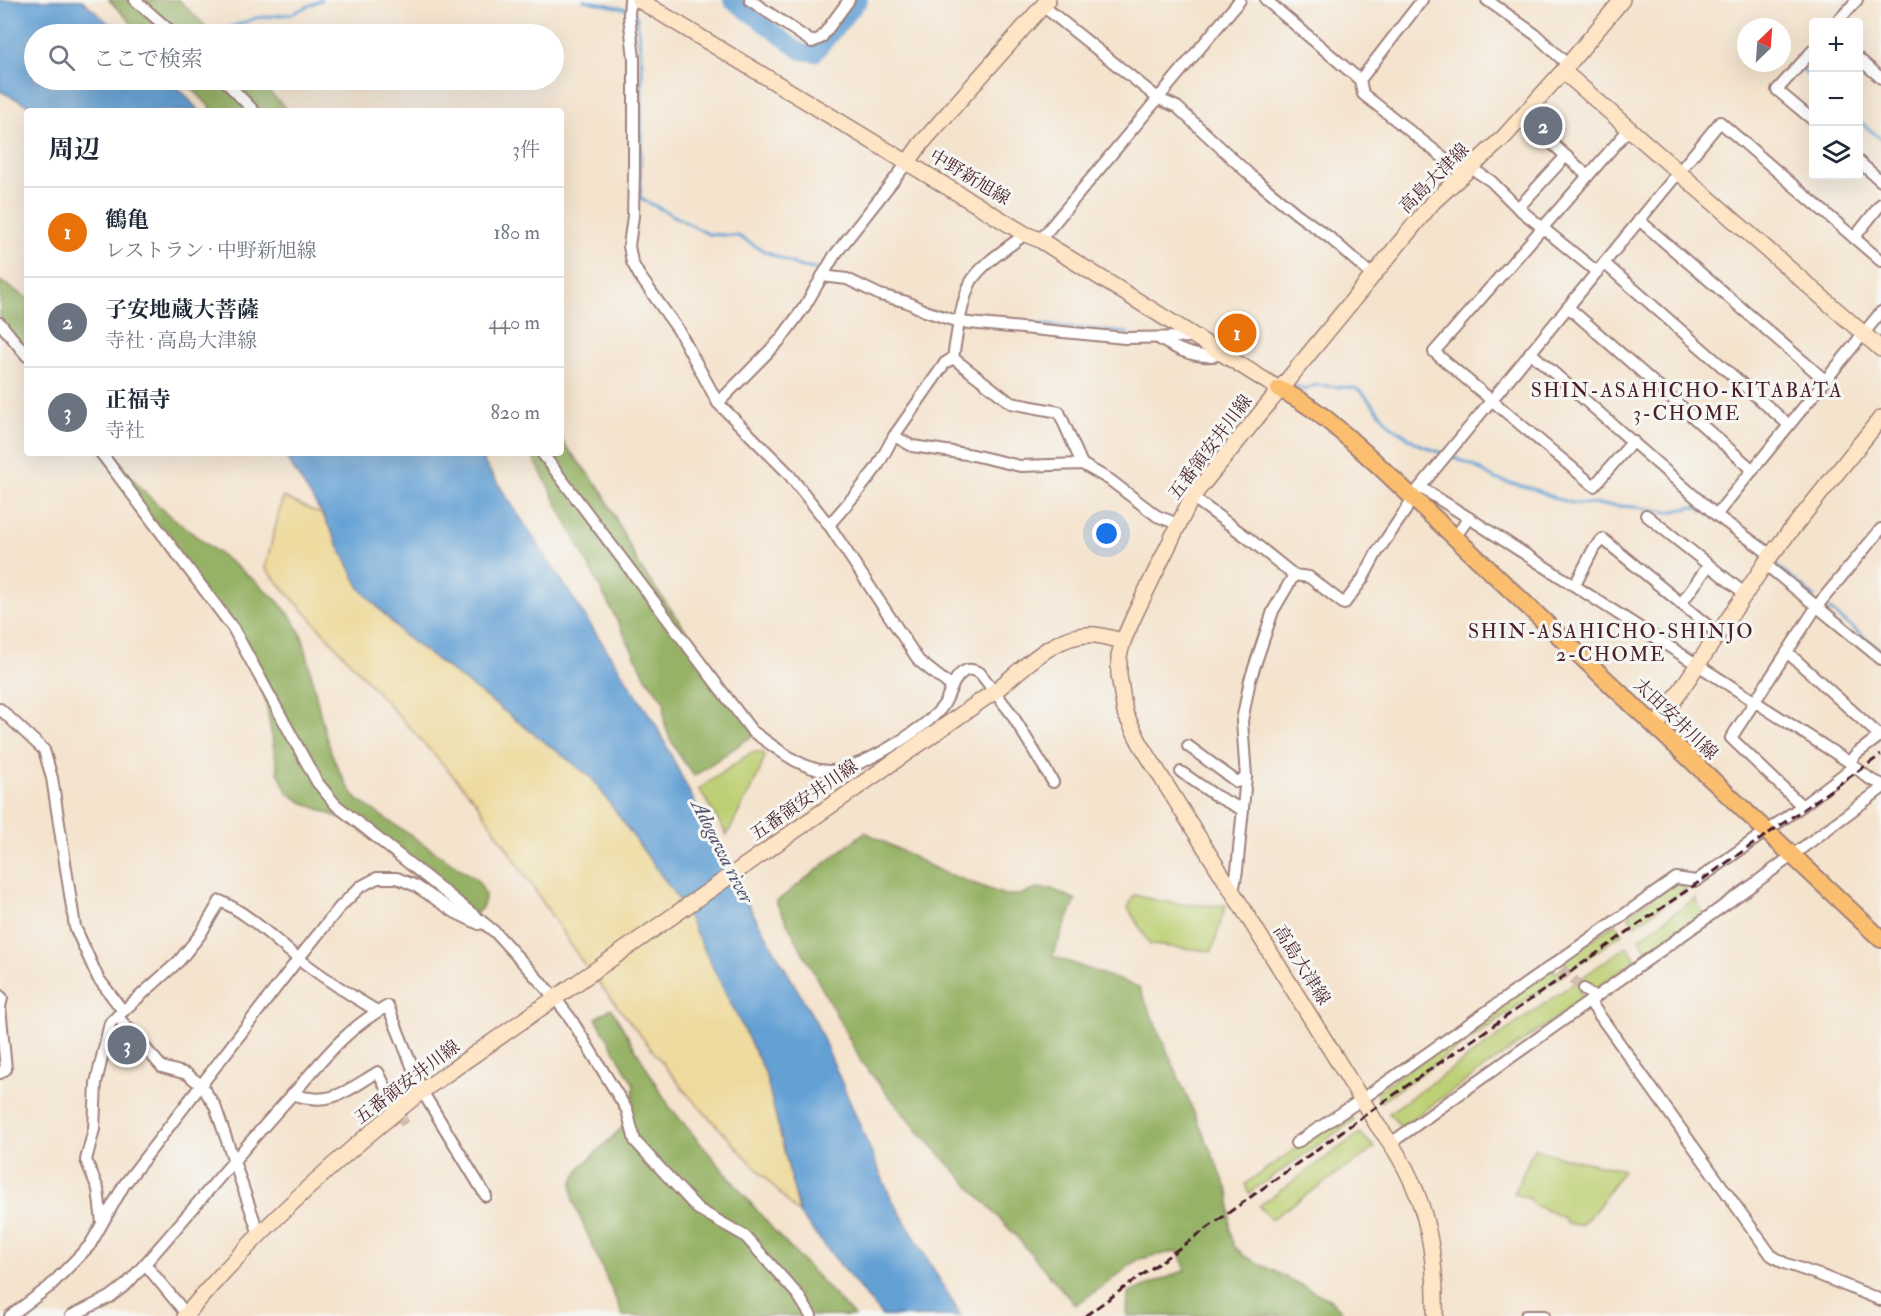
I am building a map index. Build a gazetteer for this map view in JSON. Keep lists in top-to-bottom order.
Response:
{
  "streets": {
    "main road": [
      "中野新旭線",
      "高島大津線",
      "五番領安井川線",
      "太田安井川線"
    ]
  },
  "crossings": [
    ["中野新旭線", "高島大津線"],
    ["中野新旭線", "五番領安井川線"],
    ["中野新旭線", "太田安井川線"],
    ["高島大津線", "五番領安井川線"],
    ["高島大津線", "太田安井川線"],
    ["五番領安井川線", "太田安井川線"]
  ],
  "districts": ["SHIN-ASAHICHO-KITABATA 3-CHOME", "SHIN-ASAHICHO-SHINJO 2-CHOME"],
  "water": ["Adogawa river"],
  "north": "top right",
  "page": {
    "map_buttons": ["+", "−"],
    "search": "ここで検索",
    "pins": ["2", "1", "3"],
    "heading": ["周辺", "3件"],
    "list": [
      {
        "mark": "1",
        "name": "鶴亀",
        "note": "レストラン · 中野新旭線",
        "value": "180 m"
      },
      {
        "mark": "2",
        "name": "子安地蔵大菩薩",
        "note": "寺社 · 高島大津線",
        "value": "440 m"
      },
      {
        "mark": "3",
        "name": "正福寺",
        "note": "寺社",
        "value": "820 m"
      }
    ]
  }
}
